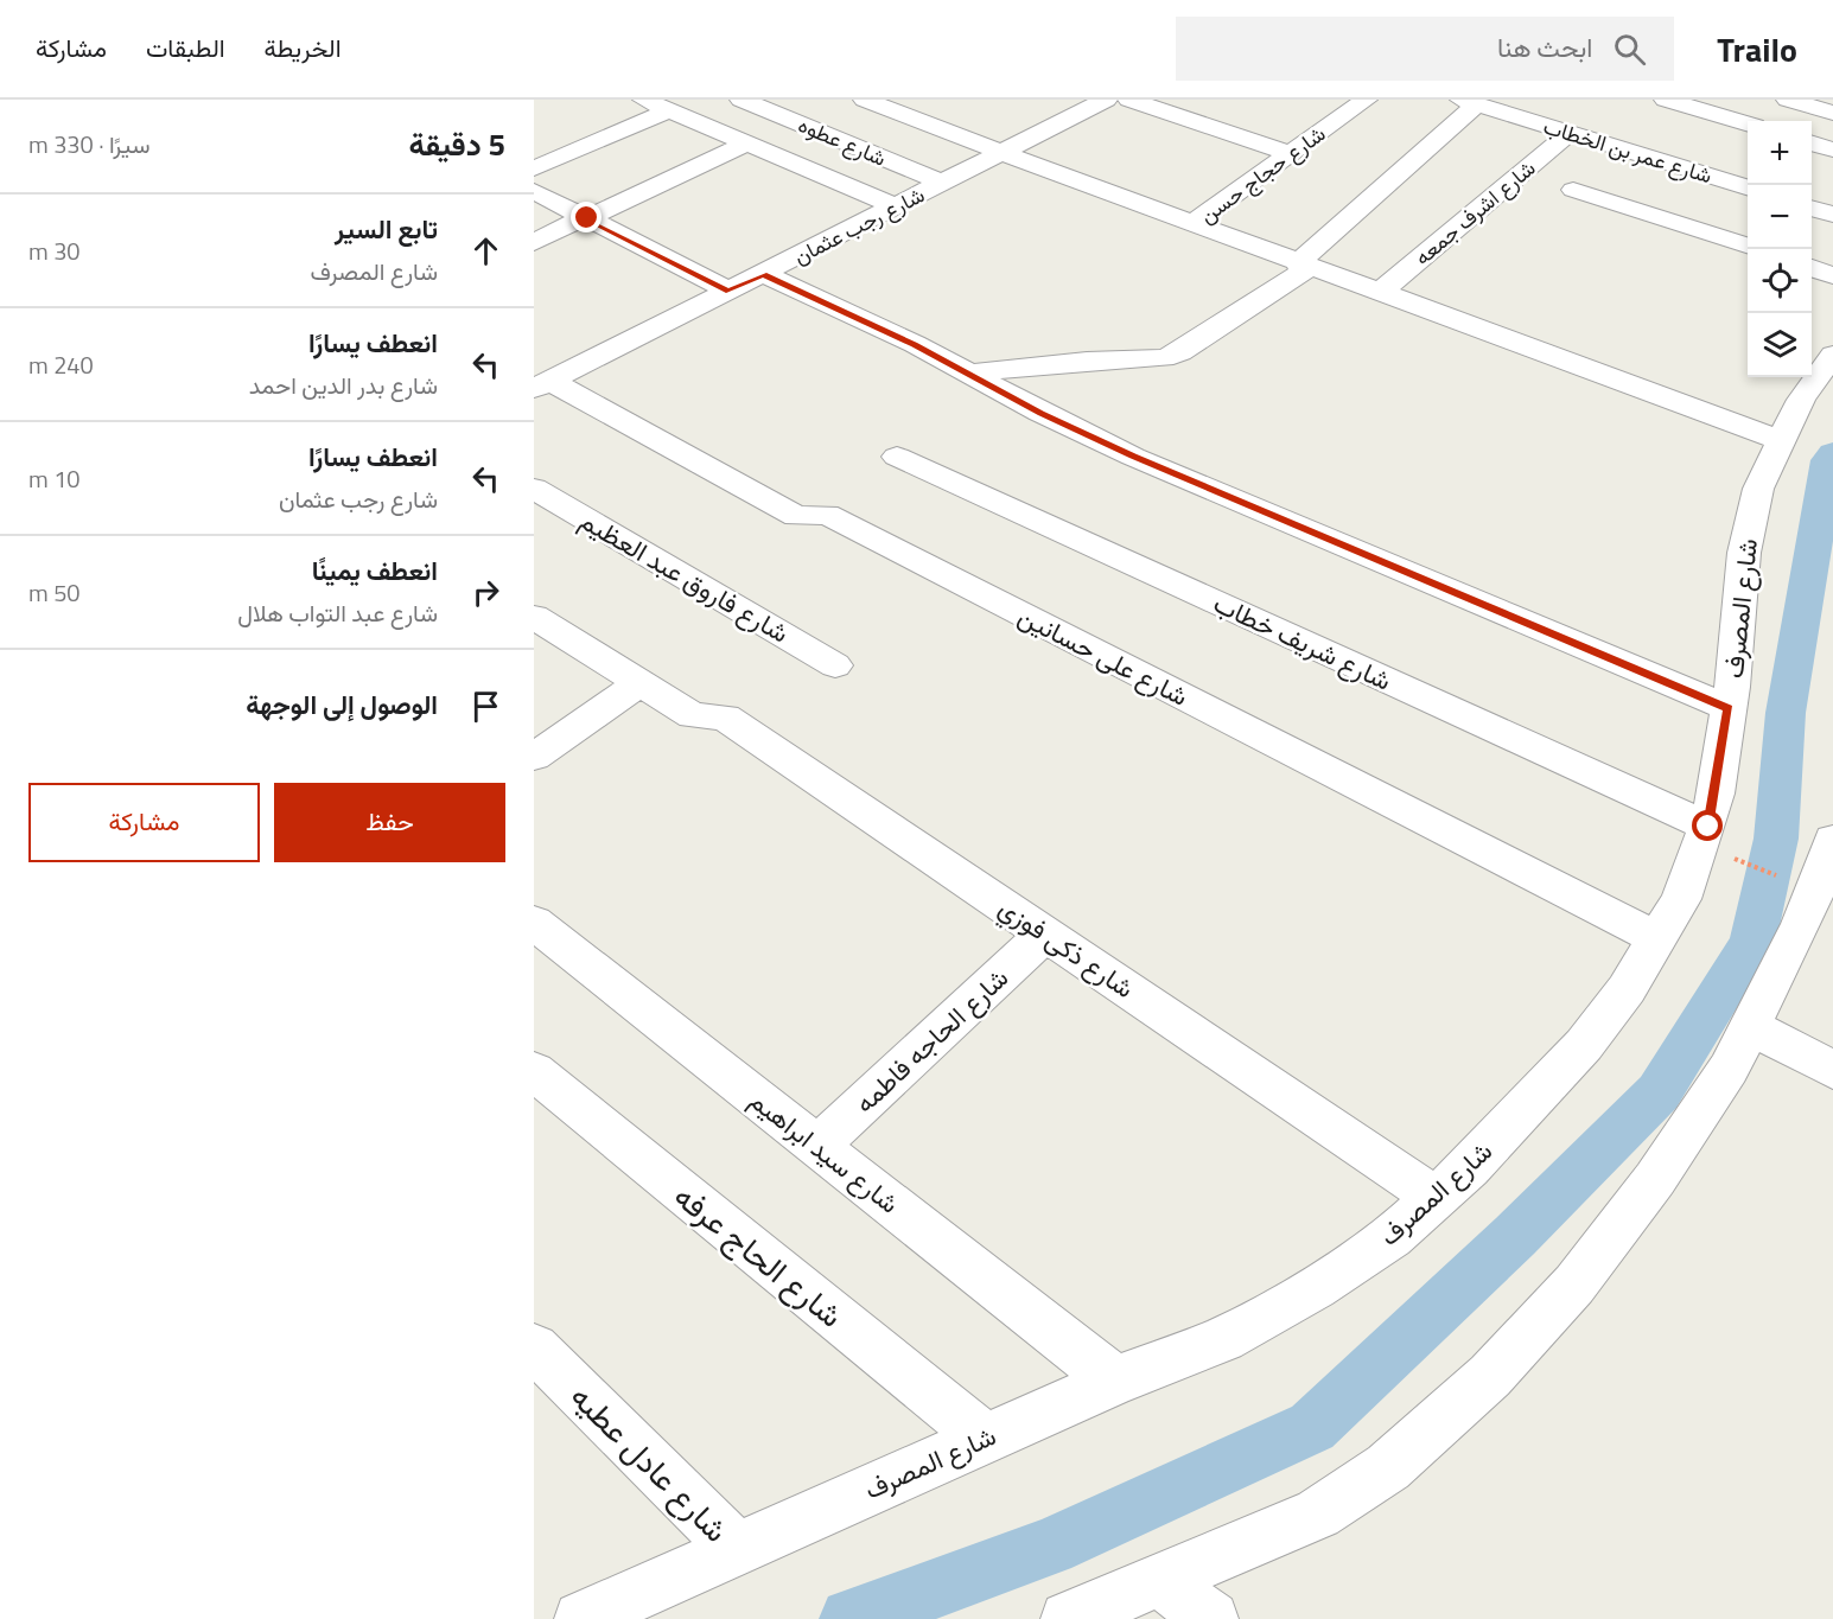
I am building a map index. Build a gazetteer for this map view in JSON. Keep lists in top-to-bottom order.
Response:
{
  "streets": {
    "street": [
      "شارع عطوه",
      "شارع عمر بن الخطاب",
      "شارع حجاج حسن",
      "شارع اشرف جمعه",
      "شارع رجب عثمان",
      "شارع فاروق عبد العظيم",
      "شارع المصرف",
      "شارع شريف خطاب",
      "شارع على حسانين",
      "شارع ذكى فوزي",
      "شارع الحاجه فاطمه",
      "شارع سيد ابراهيم",
      "شارع الحاج عرفه",
      "شارع عادل عطيه"
    ]
  },
  "crossings": [
    ["شارع عطوه", "شارع رجب عثمان"],
    ["شارع عمر بن الخطاب", "شارع اشرف جمعه"],
    ["شارع رجب عثمان", "شارع على حسانين"],
    ["شارع المصرف", "شارع شريف خطاب"],
    ["شارع المصرف", "شارع على حسانين"],
    ["شارع المصرف", "شارع ذكى فوزي"],
    ["شارع المصرف", "شارع سيد ابراهيم"],
    ["شارع المصرف", "شارع الحاج عرفه"],
    ["شارع المصرف", "شارع عادل عطيه"],
    ["شارع ذكى فوزي", "شارع الحاجه فاطمه"],
    ["شارع الحاجه فاطمه", "شارع سيد ابراهيم"]
  ],
  "page": {
    "header": "Trailo",
    "search": "ابحث هنا",
    "nav": ["الخريطة", "الطبقات", "مشاركة"],
    "heading": ["5 دقيقة", "سيرًا · 330 m"],
    "map_buttons": ["+", "−"],
    "list": [
      ["تابع السير", "شارع المصرف", "30 m"],
      ["انعطف يسارًا", "شارع بدر الدين احمد", "240 m"],
      ["انعطف يسارًا", "شارع رجب عثمان", "10 m"],
      ["انعطف يمينًا", "شارع عبد التواب هلال", "50 m"],
      "الوصول إلى الوجهة"
    ],
    "buttons": ["حفظ", "مشاركة"]
  }
}
